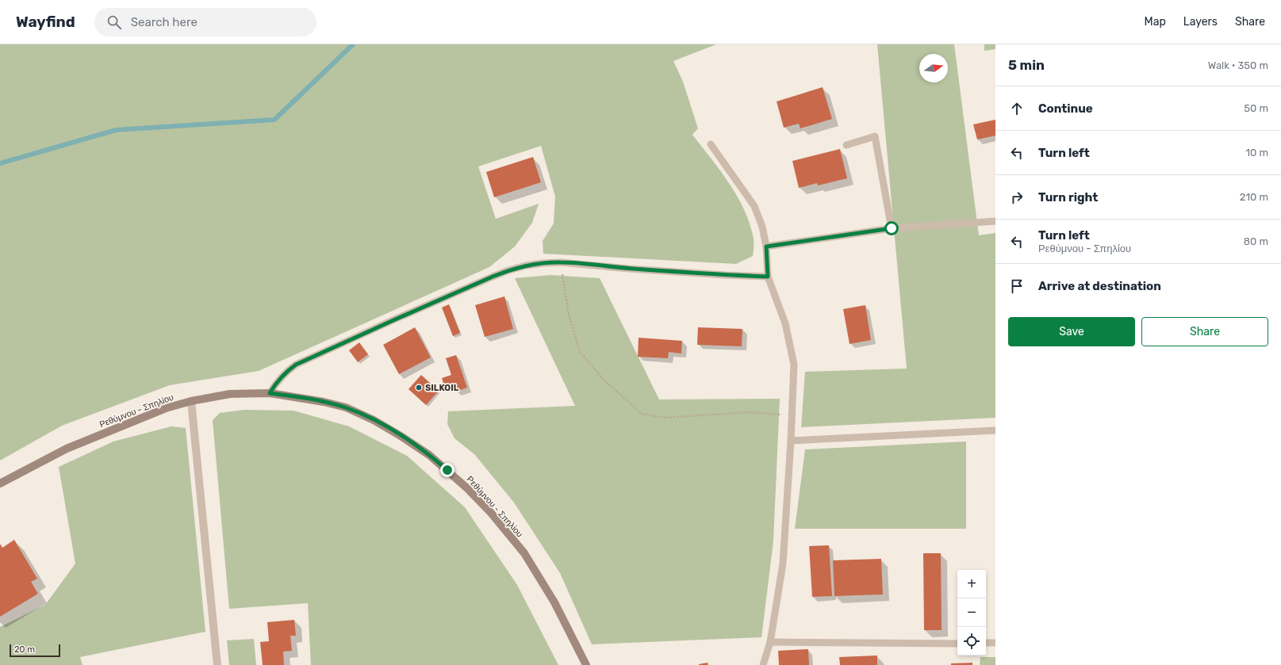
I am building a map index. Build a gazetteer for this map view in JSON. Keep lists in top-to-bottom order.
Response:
{
  "streets": {
    "main road": ["Ρεθύμνου - Σπηλίου"]
  },
  "places": ["SILKOIL"],
  "scale_bar": "20 m",
  "north": "right",
  "page": {
    "header": "Wayfind",
    "search": "Search here",
    "nav": ["Map", "Layers", "Share"],
    "heading": ["5 min", "Walk · 350 m"],
    "list": [
      ["Continue", "50 m"],
      ["Turn left", "10 m"],
      ["Turn right", "210 m"],
      ["Turn left", "Ρεθύμνου - Σπηλίου", "80 m"],
      "Arrive at destination"
    ],
    "buttons": ["Save", "Share"],
    "map_buttons": ["+", "−"],
    "scale": "20 m"
  }
}
